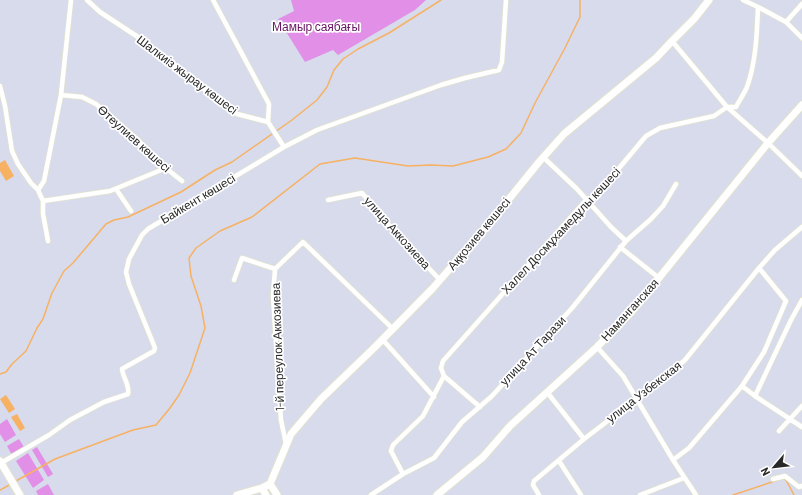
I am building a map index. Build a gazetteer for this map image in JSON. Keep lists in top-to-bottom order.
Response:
{
  "streets": {
    "main road": ["Аққозиев көшесі", "Наманганская"],
    "street": [
      "Шалкиіз жырау көшесі",
      "Өтеулиев көшесі",
      "Байкент көшесі",
      "Халел Досмұхамедұлы көшесі",
      "улица Аккозиева",
      "1-й переулок Аккозиева",
      "улица Ат Тарази",
      "улица Узбекская"
    ]
  },
  "crossings": [
    ["Халел Досмұхамедұлы көшесі", "улица Ат Тарази"],
    ["улица Аккозиева", "Аққозиев көшесі"],
    ["Аққозиев көшесі", "1-й переулок Аккозиева"]
  ],
  "parks": ["Мамыр саябағы"],
  "north": "bottom left"
}
